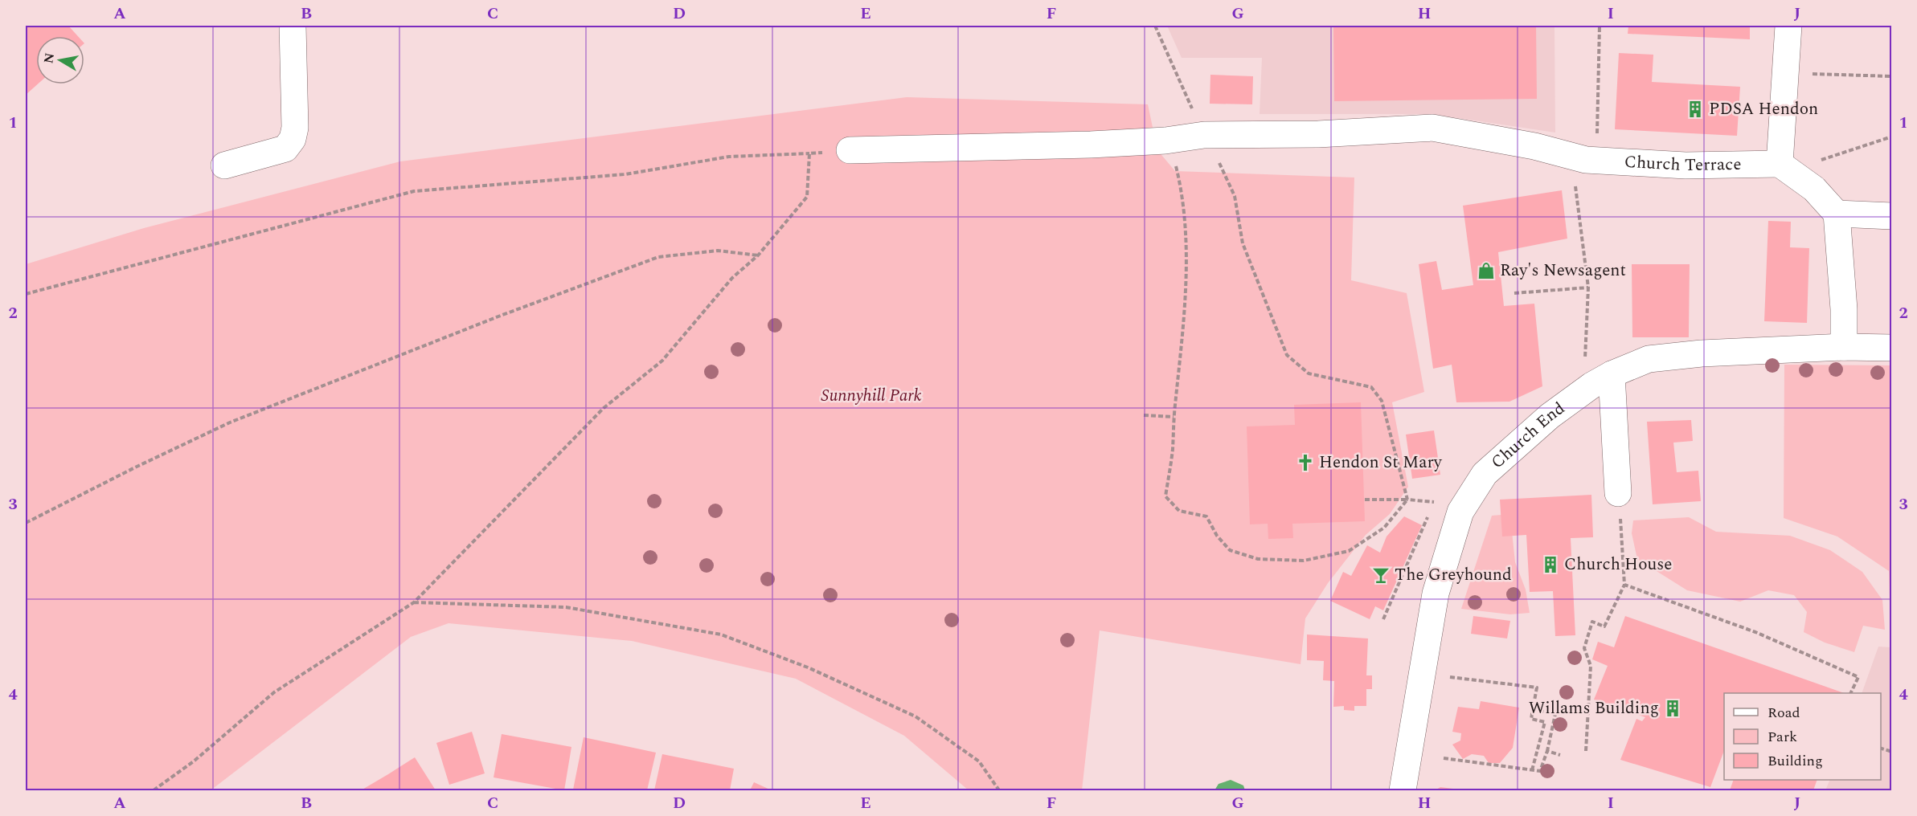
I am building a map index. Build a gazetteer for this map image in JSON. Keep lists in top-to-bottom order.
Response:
{
  "streets": {
    "street": ["Church Terrace", "Church End"]
  },
  "parks": ["Sunnyhill Park"],
  "places": {
    "building": ["PDSA Hendon", "Church House", "Willams Building"],
    "shop": ["Ray's Newsagent"],
    "church": ["Hendon St Mary"],
    "bar": ["The Greyhound"]
  },
  "legend": ["Road", "Park", "Building"],
  "north": "left",
  "grid": {
    "columns": [
      "A",
      "B",
      "C",
      "D",
      "E",
      "F",
      "G",
      "H",
      "I",
      "J"
    ],
    "rows": [
      "1",
      "2",
      "3",
      "4"
    ]
  }
}
